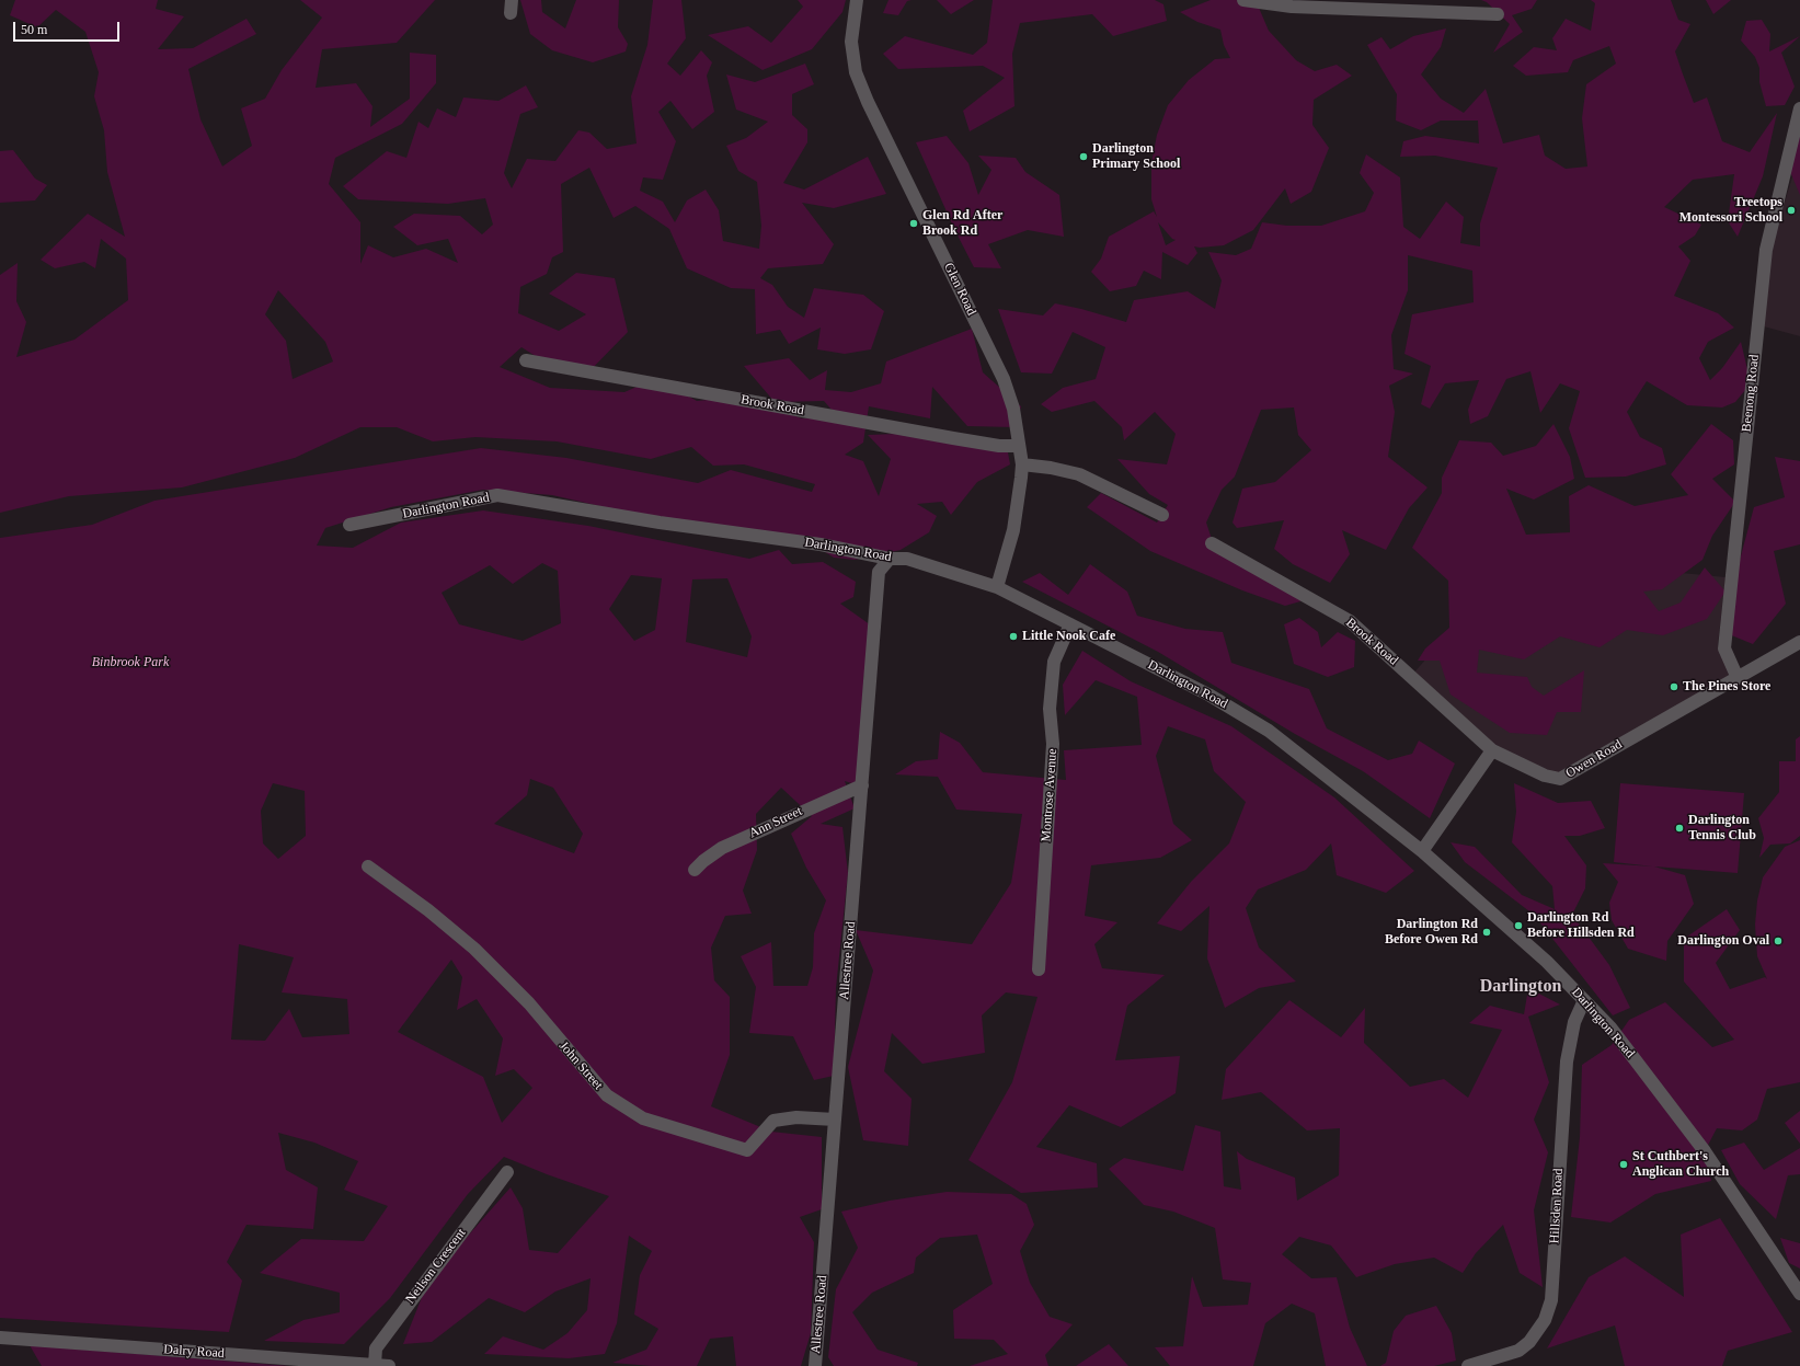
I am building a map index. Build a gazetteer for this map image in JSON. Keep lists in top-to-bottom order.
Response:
{
  "streets": {
    "street": [
      "Glen Road",
      "Beenong Road",
      "Brook Road",
      "Darlington Road",
      "Owen Road",
      "Montrose Avenue",
      "Ann Street",
      "Allestree Road",
      "John Street",
      "Hillsden Road",
      "Neilson Crescent",
      "Dalry Road"
    ]
  },
  "crossings": [
    ["Glen Road", "Brook Road"],
    ["Glen Road", "Darlington Road"],
    ["Beenong Road", "Owen Road"],
    ["Brook Road", "Owen Road"],
    ["Darlington Road", "Montrose Avenue"],
    ["Darlington Road", "Allestree Road"],
    ["Darlington Road", "Hillsden Road"],
    ["Ann Street", "Allestree Road"],
    ["Allestree Road", "John Street"],
    ["Neilson Crescent", "Dalry Road"]
  ],
  "districts": ["Darlington"],
  "parks": ["Binbrook Park"],
  "places": [
    "Darlington Primary School",
    "Treetops Montessori School",
    "Glen Rd After Brook Rd",
    "Little Nook Cafe",
    "The Pines Store",
    "Darlington Tennis Club",
    "Darlington Rd Before Hillsden Rd",
    "Darlington Rd Before Owen Rd",
    "Darlington Oval",
    "St Cuthbert's Anglican Church"
  ],
  "scale_bar": "50 m"
}
